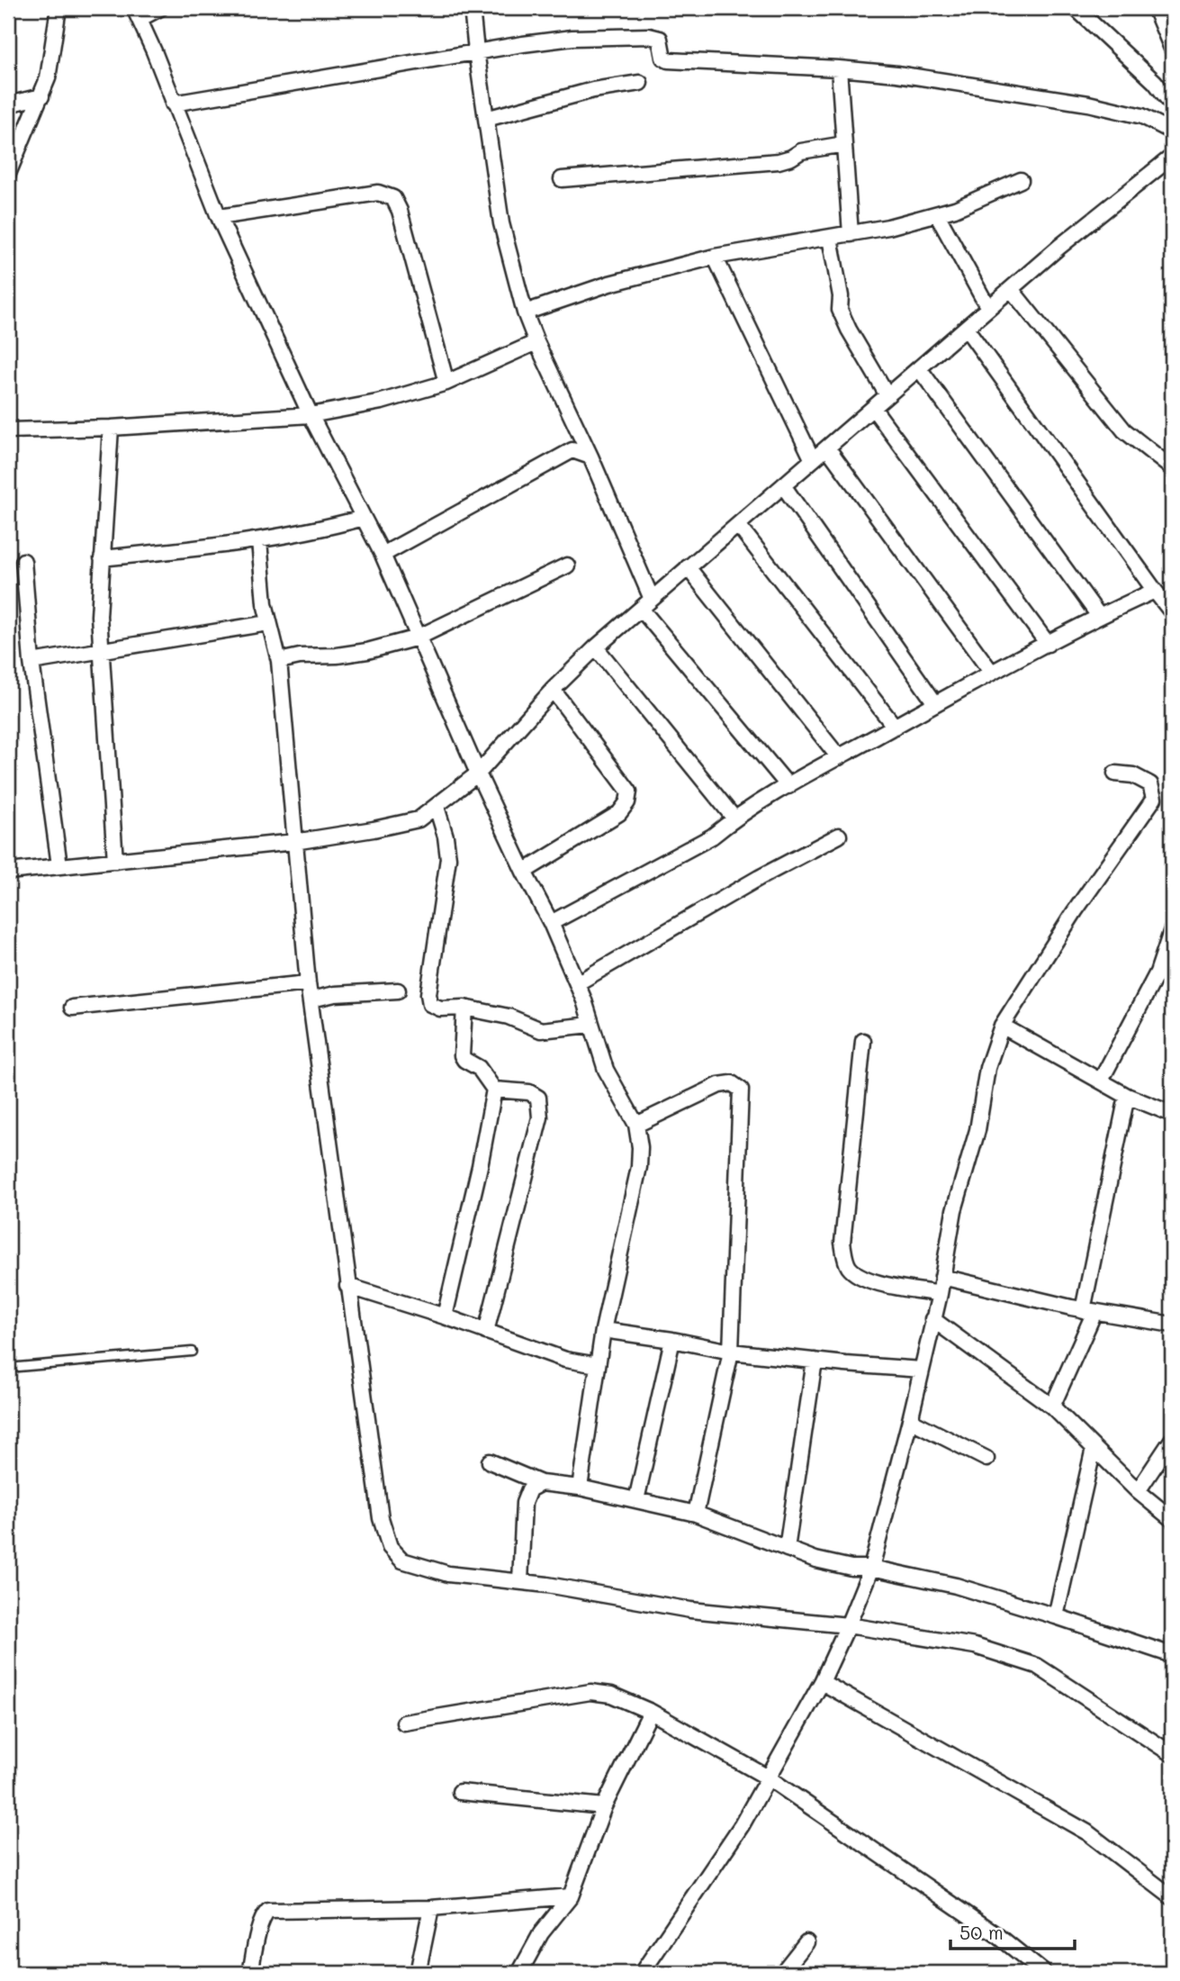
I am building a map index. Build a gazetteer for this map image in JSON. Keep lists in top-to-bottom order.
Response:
{
  "scale_bar": "50 m"
}
